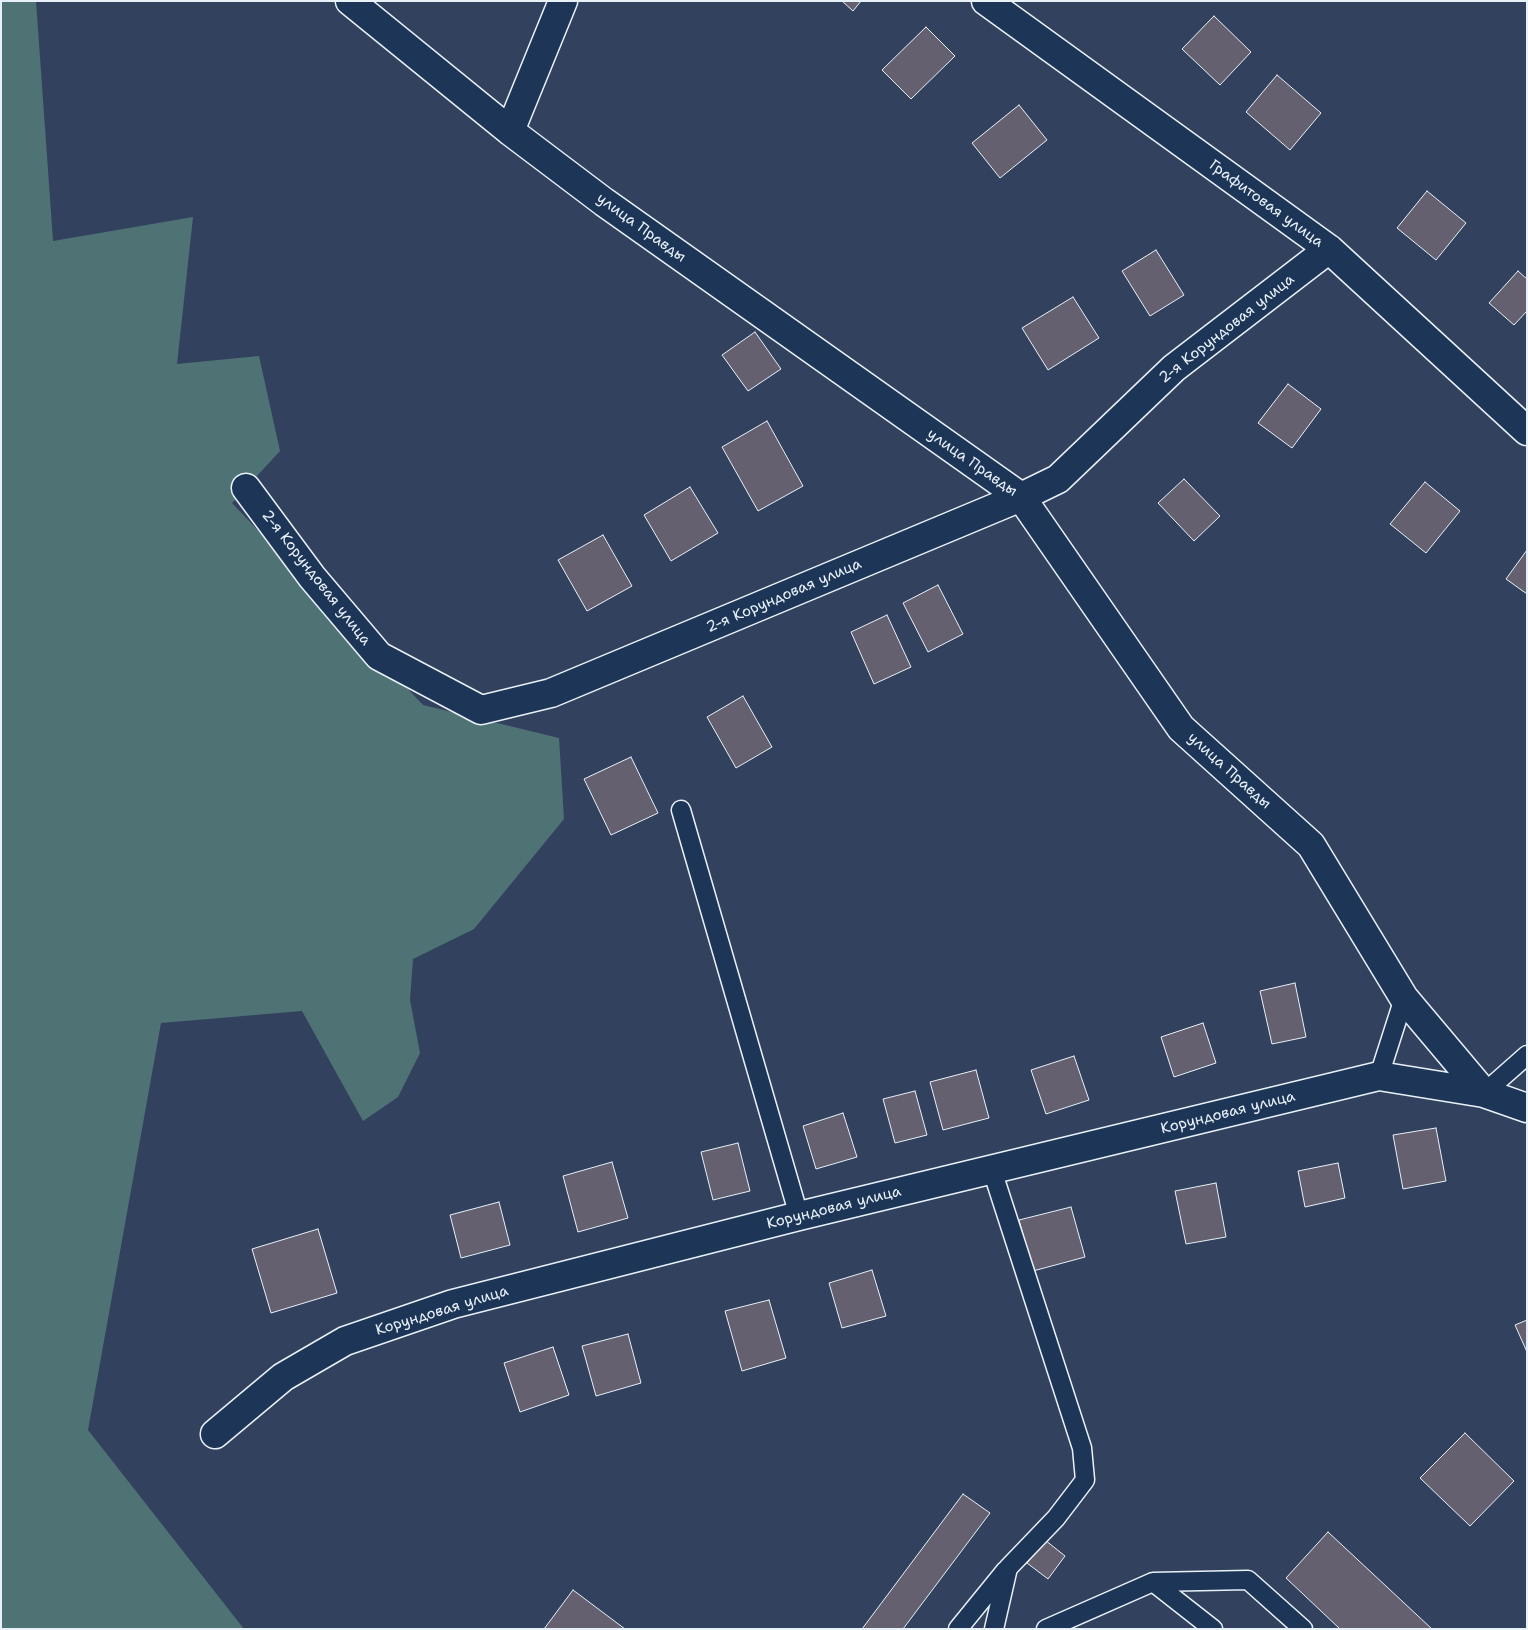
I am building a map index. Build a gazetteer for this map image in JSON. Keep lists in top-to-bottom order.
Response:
{
  "streets": {
    "street": [
      "Графитовая улица",
      "улица Правды",
      "2-я Корундовая улица",
      "Корундовая улица"
    ]
  },
  "crossings": [
    ["Графитовая улица", "2-я Корундовая улица"],
    ["улица Правды", "2-я Корундовая улица"],
    ["улица Правды", "Корундовая улица"]
  ]
}
